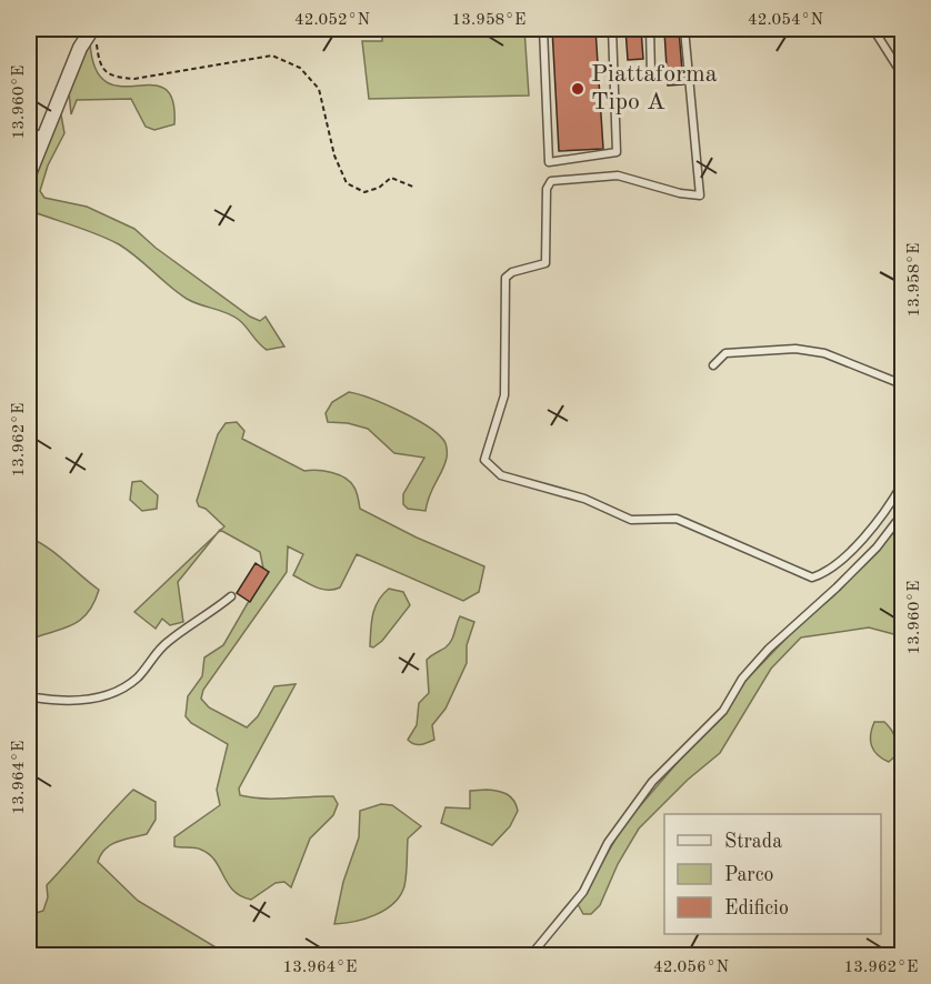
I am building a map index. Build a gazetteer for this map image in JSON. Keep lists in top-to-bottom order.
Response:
{
  "places": ["Piattaforma Tipo A"],
  "legend": ["Strada", "Parco", "Edificio"],
  "coordinates": [
    "42.052°N",
    "13.958°E",
    "42.054°N",
    "13.960°E",
    "13.962°E",
    "13.964°E",
    "42.056°N"
  ]
}
